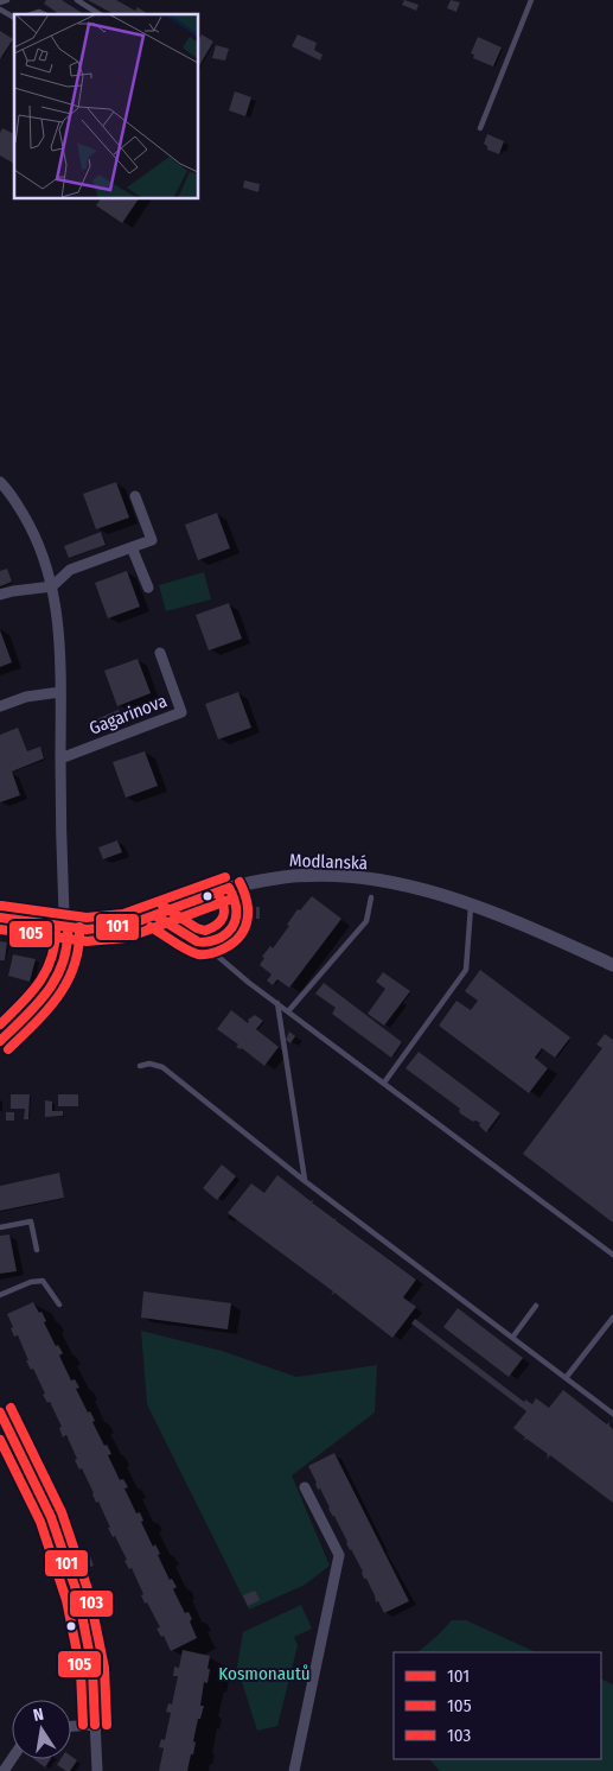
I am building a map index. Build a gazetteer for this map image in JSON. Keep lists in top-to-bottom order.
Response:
{
  "streets": {
    "street": ["Gagarinova", "Modlanská"]
  },
  "crossings": [
    ["Gagarinova", "Modlanská"]
  ],
  "parks": ["Kosmonautů"],
  "lines": ["transit line 103", "transit line 105", "transit line 101"],
  "legend": ["101", "105", "103"],
  "north": "top"
}
